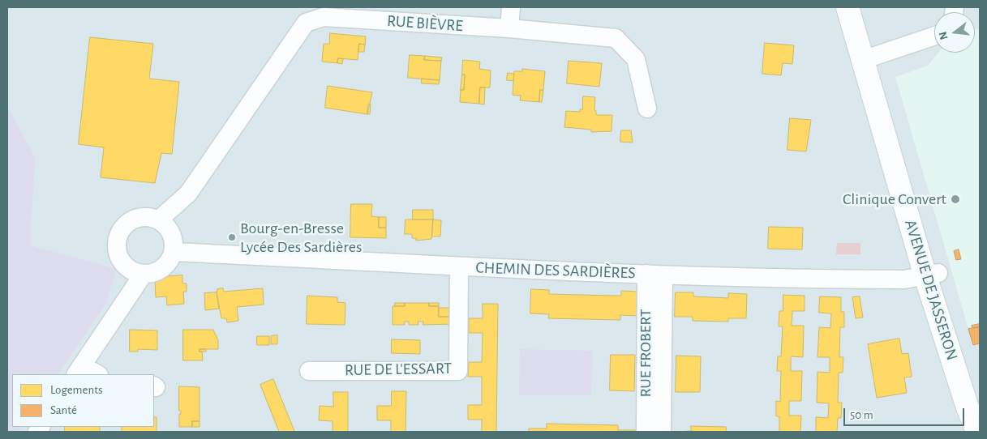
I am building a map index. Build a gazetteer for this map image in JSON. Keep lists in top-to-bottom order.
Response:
{
  "streets": {
    "main road": ["AVENUE DE JASSERON"],
    "street": [
      "RUE BIÈVRE",
      "CHEMIN DES SARDIÈRES",
      "RUE FROBERT",
      "RUE DE L'ESSART"
    ]
  },
  "crossings": [
    ["RUE BIÈVRE", "CHEMIN DES SARDIÈRES"],
    ["CHEMIN DES SARDIÈRES", "AVENUE DE JASSERON"],
    ["CHEMIN DES SARDIÈRES", "RUE FROBERT"],
    ["CHEMIN DES SARDIÈRES", "RUE DE L'ESSART"]
  ],
  "places": ["Clinique Convert", "Bourg-en-Bresse Lycée Des Sardières"],
  "legend": ["Logements", "Santé"],
  "scale_bar": "50 m",
  "north": "left"
}
